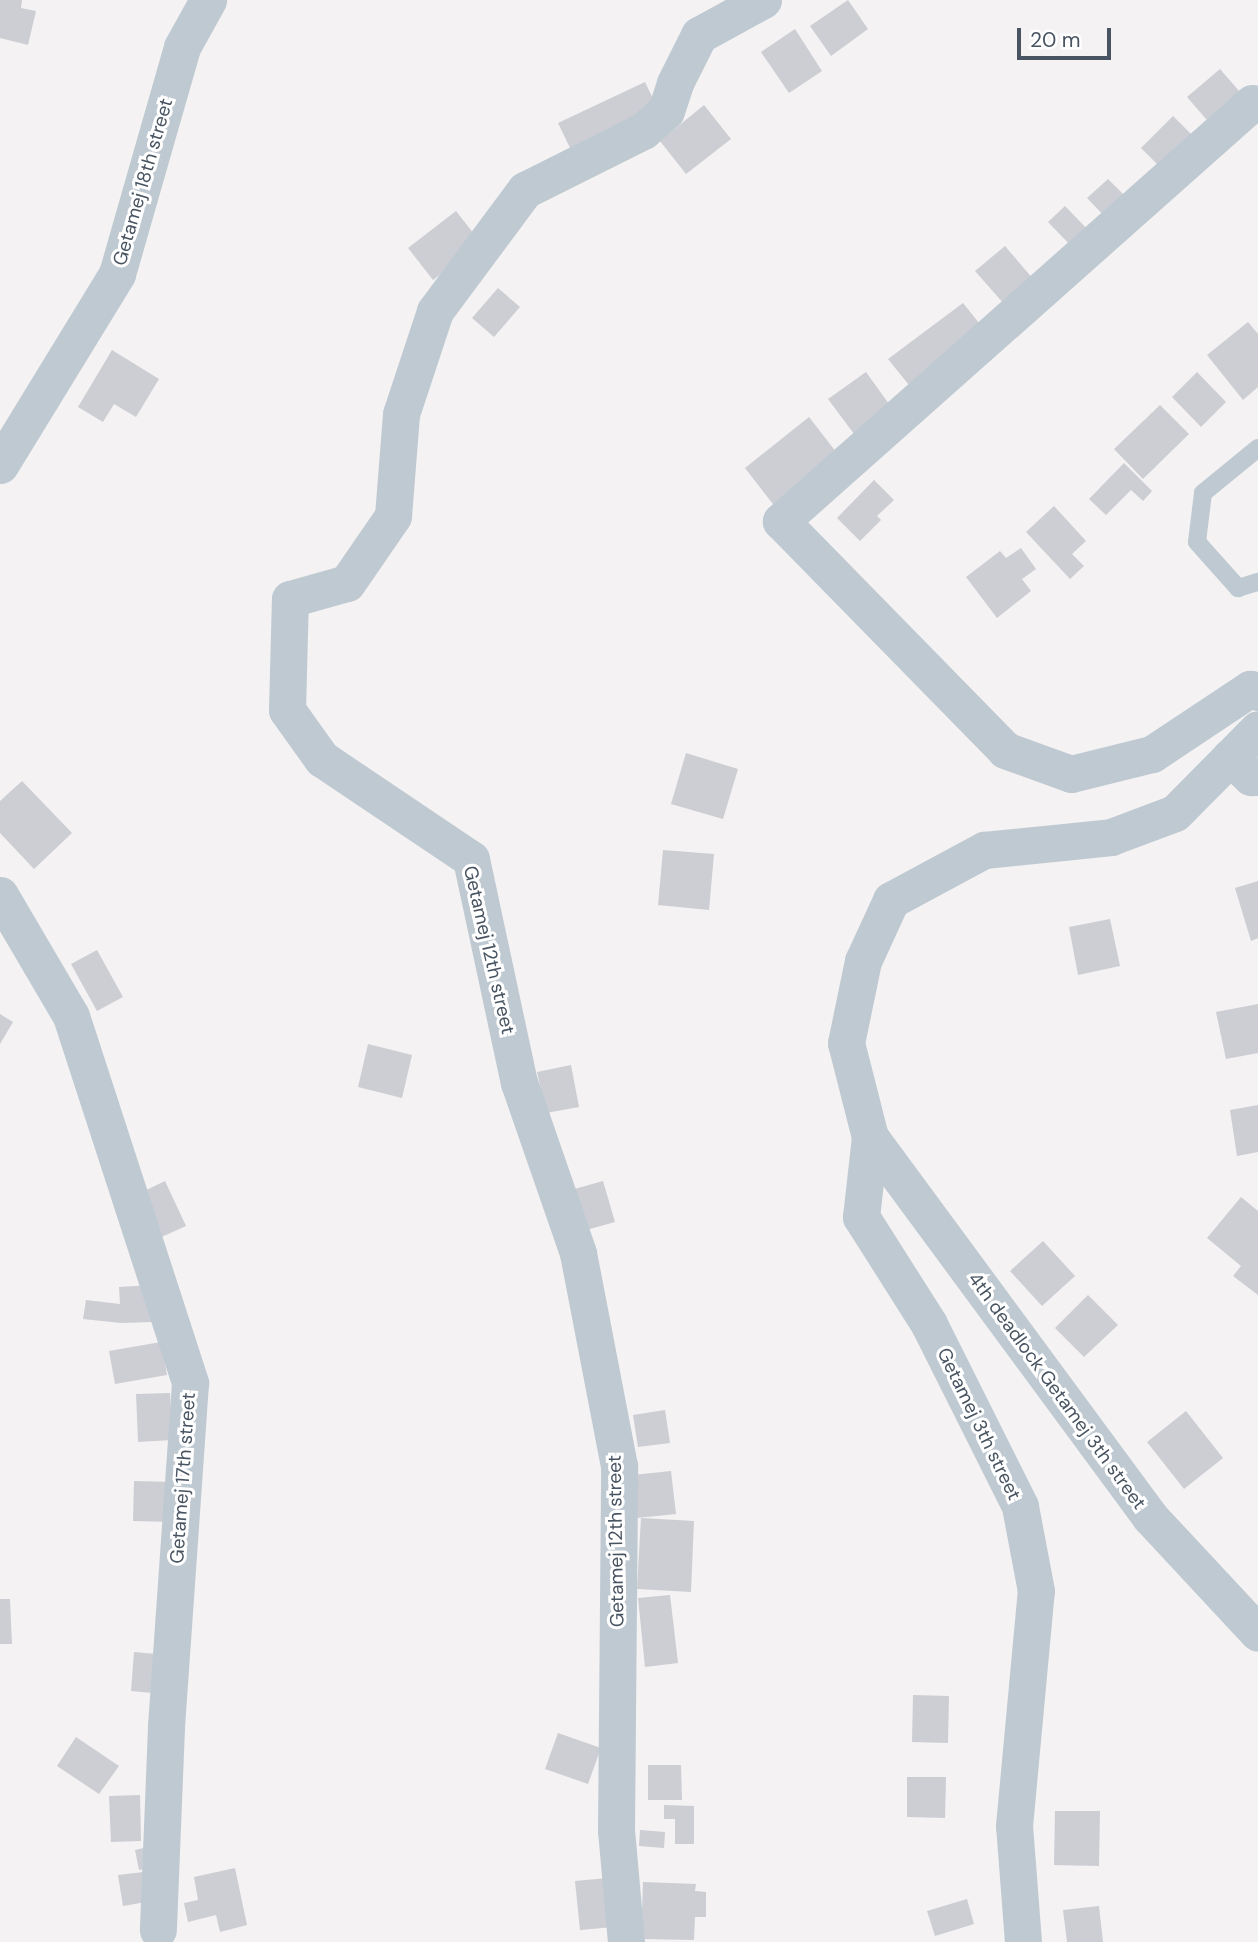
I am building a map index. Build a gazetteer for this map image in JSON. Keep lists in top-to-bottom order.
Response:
{
  "streets": {
    "street": [
      "Getamej 18th street",
      "Getamej 12th street",
      "4th deadlock Getamej 3th street",
      "Getamej 3th street",
      "Getamej 17th street"
    ]
  },
  "crossings": [
    ["4th deadlock Getamej 3th street", "Getamej 3th street"]
  ],
  "scale_bar": "20 m"
}
